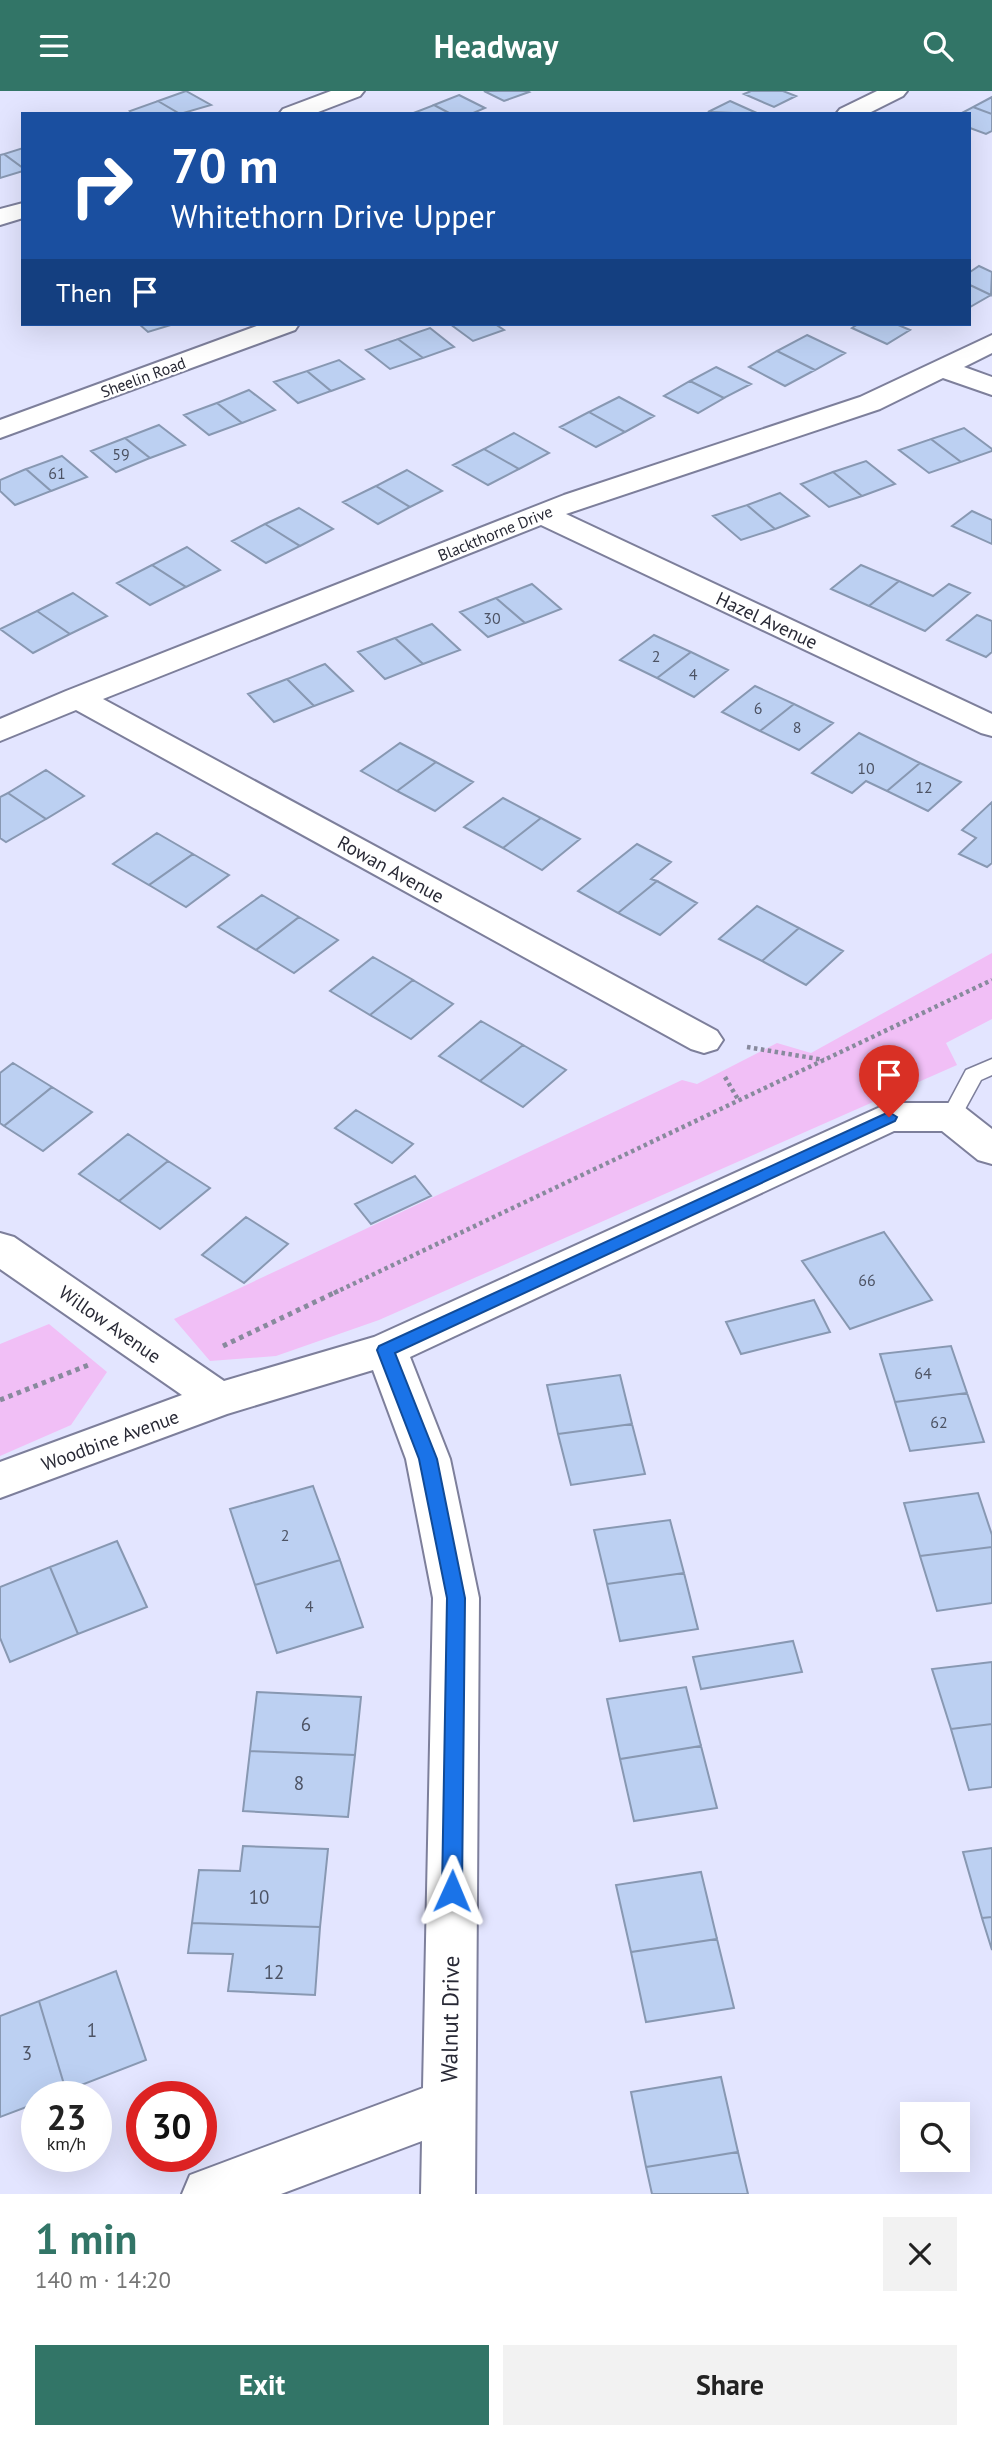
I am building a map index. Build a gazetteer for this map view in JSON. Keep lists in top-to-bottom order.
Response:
{
  "streets": {
    "street": [
      "Sheelin Road",
      "Blackthorne Drive",
      "Hazel Avenue",
      "Rowan Avenue",
      "Willow Avenue",
      "Woodbine Avenue",
      "Walnut Drive"
    ]
  },
  "crossings": [
    ["Blackthorne Drive", "Hazel Avenue"],
    ["Blackthorne Drive", "Rowan Avenue"],
    ["Willow Avenue", "Woodbine Avenue"],
    ["Woodbine Avenue", "Walnut Drive"]
  ],
  "house_numbers": [
    "59",
    "61",
    "30",
    "2",
    "4",
    "6",
    "8",
    "10",
    "12",
    "66",
    "64",
    "62",
    "2",
    "4",
    "6",
    "8",
    "10",
    "12",
    "1",
    "3"
  ],
  "page": {
    "header": "Headway",
    "turn": ["70 m", "Whitethorn Drive Upper"],
    "then": "Then",
    "speed": "23 km/h",
    "limit": "30",
    "heading": ["1 min", "140 m · 14:20"],
    "buttons": ["Exit", "Share"]
  }
}
